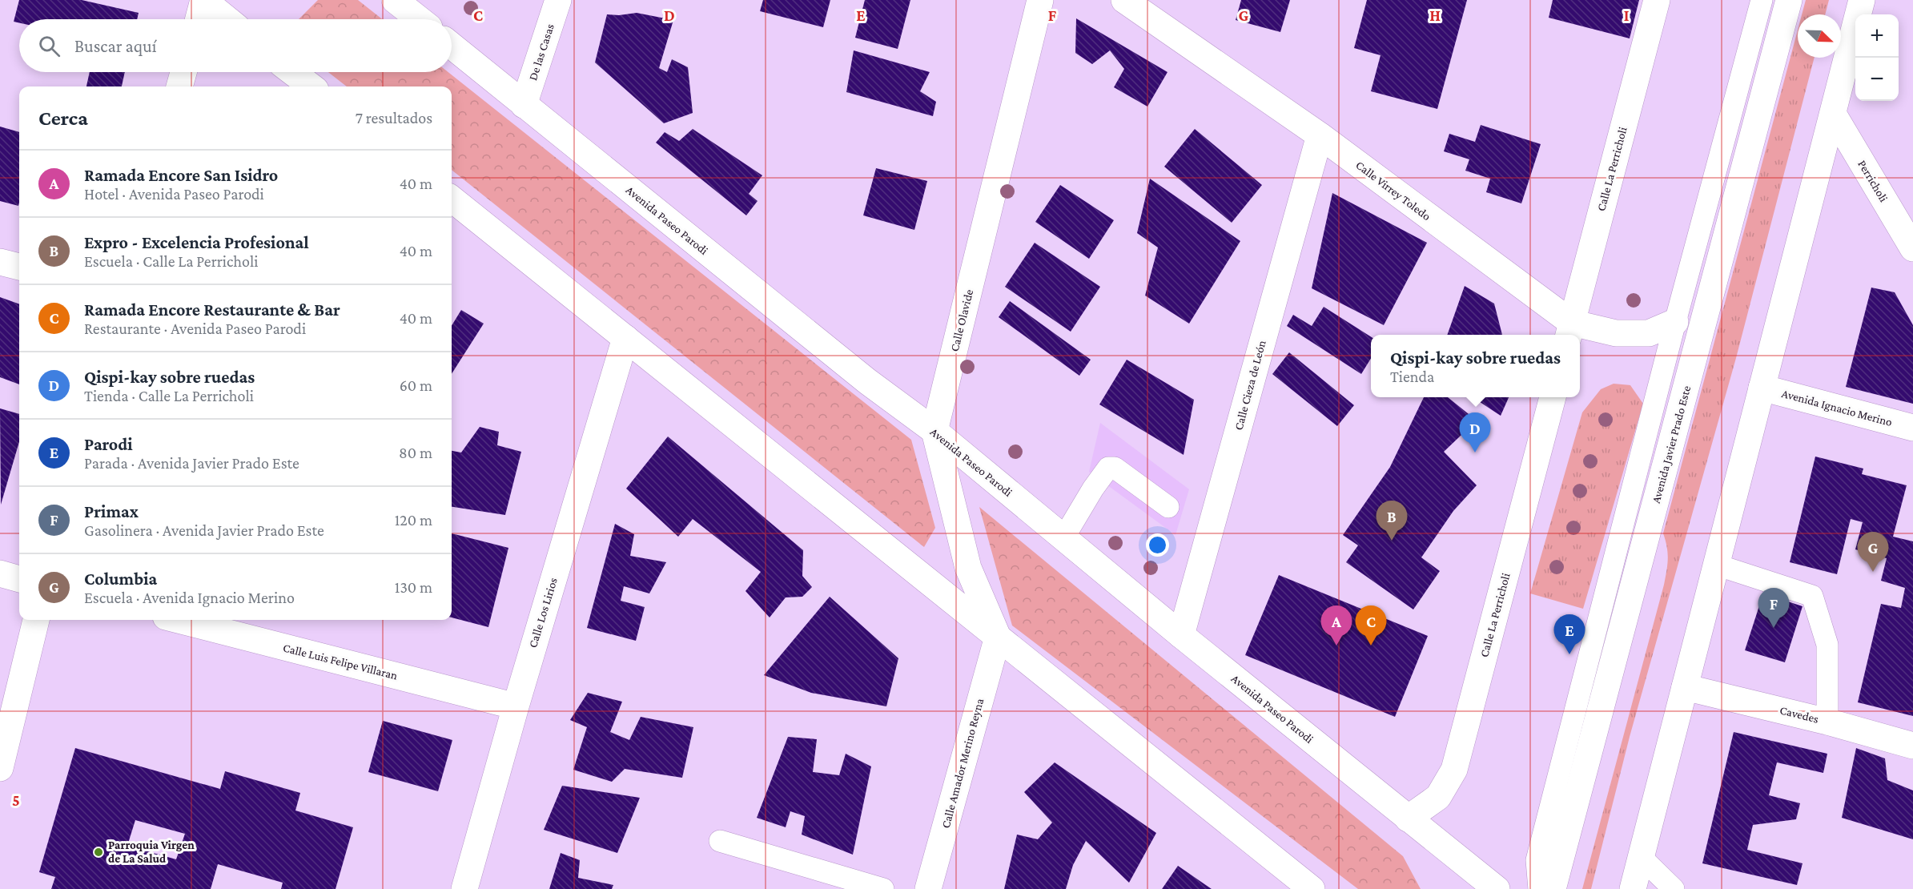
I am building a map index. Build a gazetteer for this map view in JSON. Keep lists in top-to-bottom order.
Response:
{
  "streets": {
    "street": [
      "De las Casas",
      "Calle La Perricholi",
      "Perricholi",
      "Calle Virrey Toledo",
      "Avenida Paseo Parodi",
      "Calle Olavide",
      "Calle Cieza de León",
      "Avenida Ignacio Merino",
      "Avenida Javier Prado Este",
      "Calle Los Lirios",
      "Calle Luis Felipe Villaran",
      "Cavedes",
      "Calle Amador Merino Reyna"
    ]
  },
  "crossings": [
    ["De las Casas", "Avenida Paseo Parodi"],
    ["Calle La Perricholi", "Calle Virrey Toledo"],
    ["Calle La Perricholi", "Avenida Paseo Parodi"],
    ["Calle Virrey Toledo", "Calle Cieza de León"],
    ["Avenida Paseo Parodi", "Calle Olavide"],
    ["Avenida Paseo Parodi", "Calle Cieza de León"],
    ["Calle Olavide", "Calle Amador Merino Reyna"],
    ["Calle Los Lirios", "Calle Luis Felipe Villaran"]
  ],
  "places": ["Parroquia Virgen de La Salud"],
  "north": "bottom right",
  "page": {
    "map_buttons": ["+", "−"],
    "search": "Buscar aquí",
    "heading": ["Cerca", "7 resultados"],
    "list": [
      {
        "mark": "A",
        "name": "Ramada Encore San Isidro",
        "note": "Hotel · Avenida Paseo Parodi",
        "value": "40 m"
      },
      {
        "mark": "B",
        "name": "Expro - Excelencia Profesional",
        "note": "Escuela · Calle La Perricholi",
        "value": "40 m"
      },
      {
        "mark": "C",
        "name": "Ramada Encore Restaurante & Bar",
        "note": "Restaurante · Avenida Paseo Parodi",
        "value": "40 m"
      },
      {
        "mark": "D",
        "name": "Qispi-kay sobre ruedas",
        "note": "Tienda · Calle La Perricholi",
        "value": "60 m"
      },
      {
        "mark": "E",
        "name": "Parodi",
        "note": "Parada · Avenida Javier Prado Este",
        "value": "80 m"
      },
      {
        "mark": "F",
        "name": "Primax",
        "note": "Gasolinera · Avenida Javier Prado Este",
        "value": "120 m"
      },
      {
        "mark": "G",
        "name": "Columbia",
        "note": "Escuela · Avenida Ignacio Merino",
        "value": "130 m"
      }
    ],
    "popup": ["Qispi-kay sobre ruedas", "Tienda"],
    "pins": [
      "D",
      "B",
      "G",
      "F",
      "A",
      "C",
      "E"
    ]
  },
  "grid": {
    "columns": [
      "C",
      "D",
      "E",
      "F",
      "G",
      "H",
      "I"
    ],
    "rows": ["5"]
  }
}
